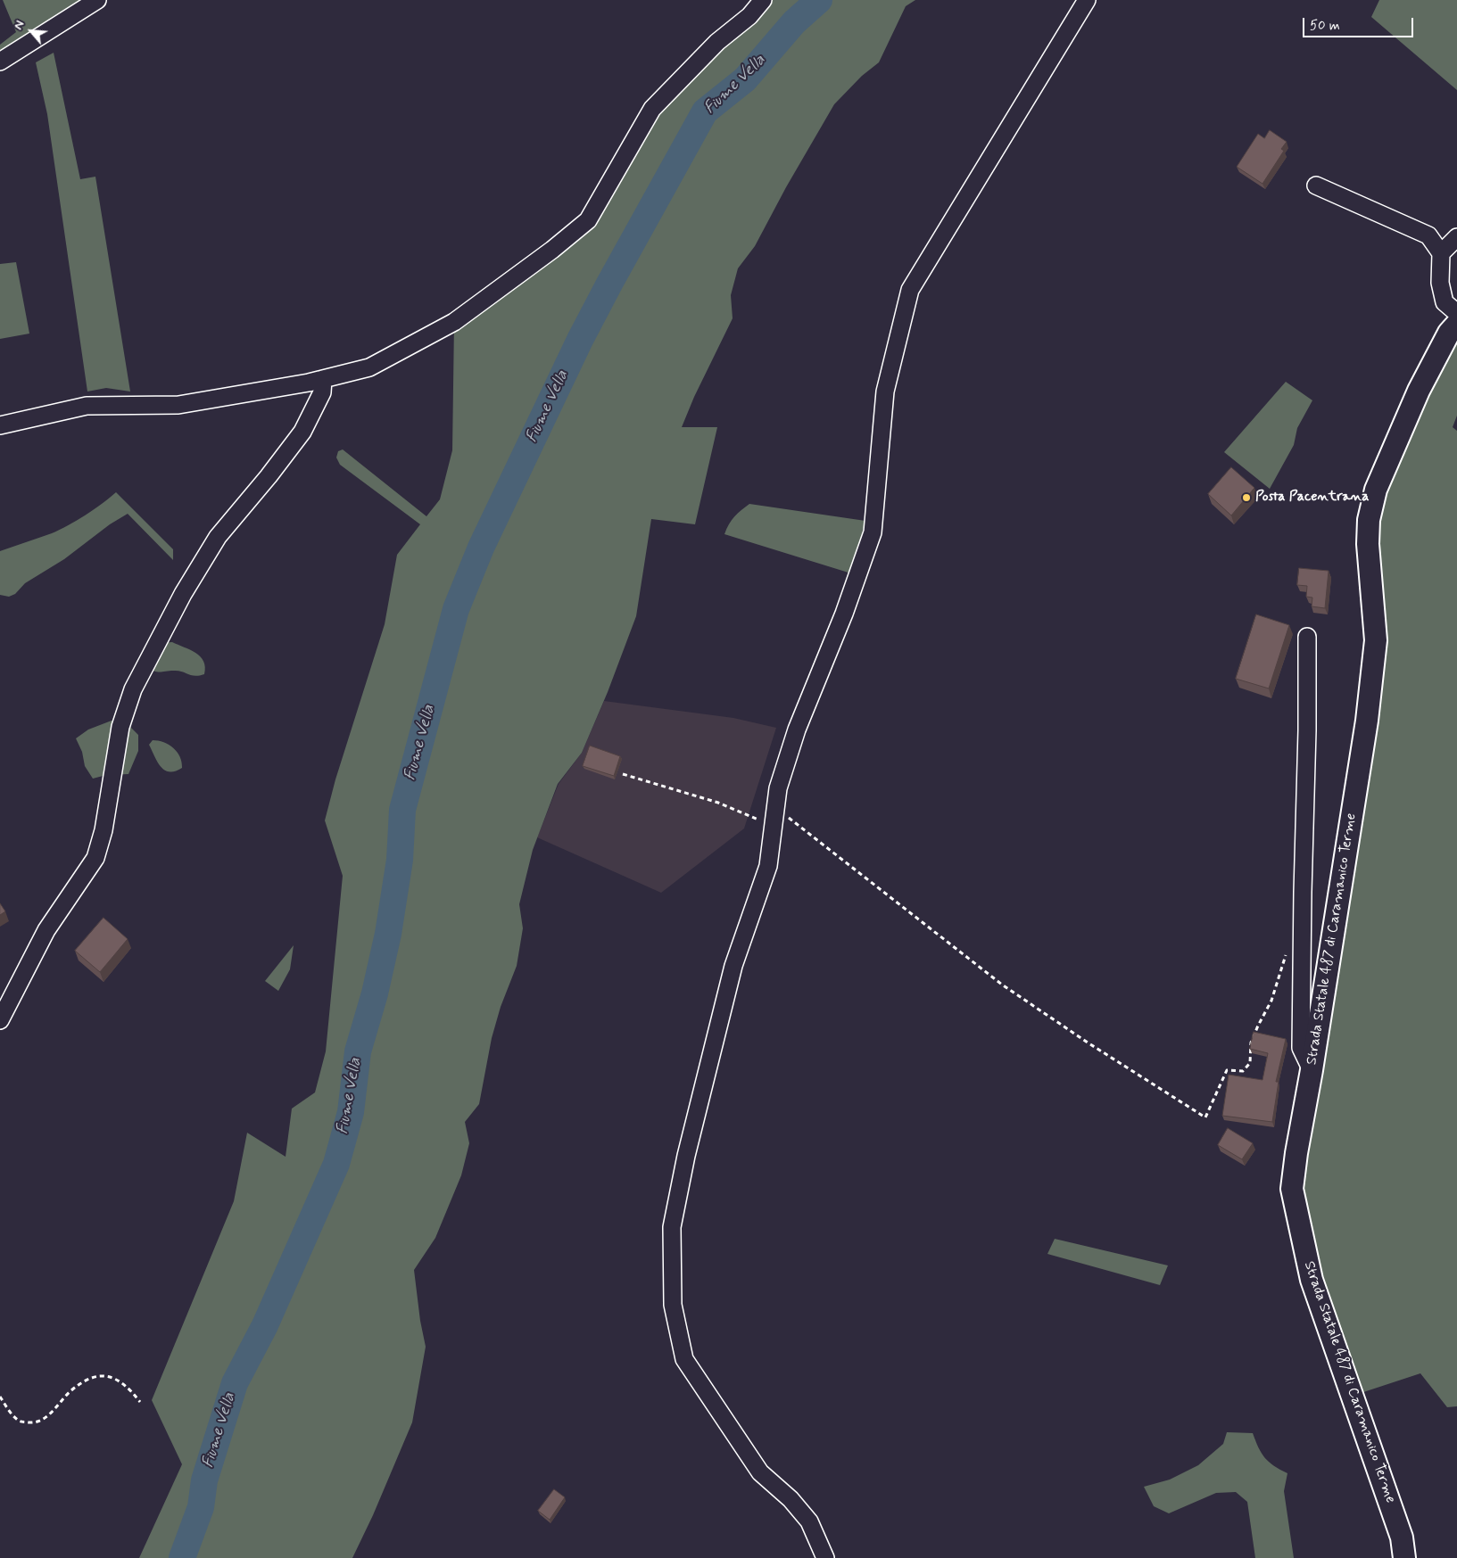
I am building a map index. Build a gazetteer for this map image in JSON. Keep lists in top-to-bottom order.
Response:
{
  "streets": {
    "main road": ["Strada Statale 487 di Caramanico Terme"]
  },
  "water": ["Fiume Vella"],
  "places": ["Posta Pacentrana"],
  "scale_bar": "50 m",
  "north": "top left"
}
